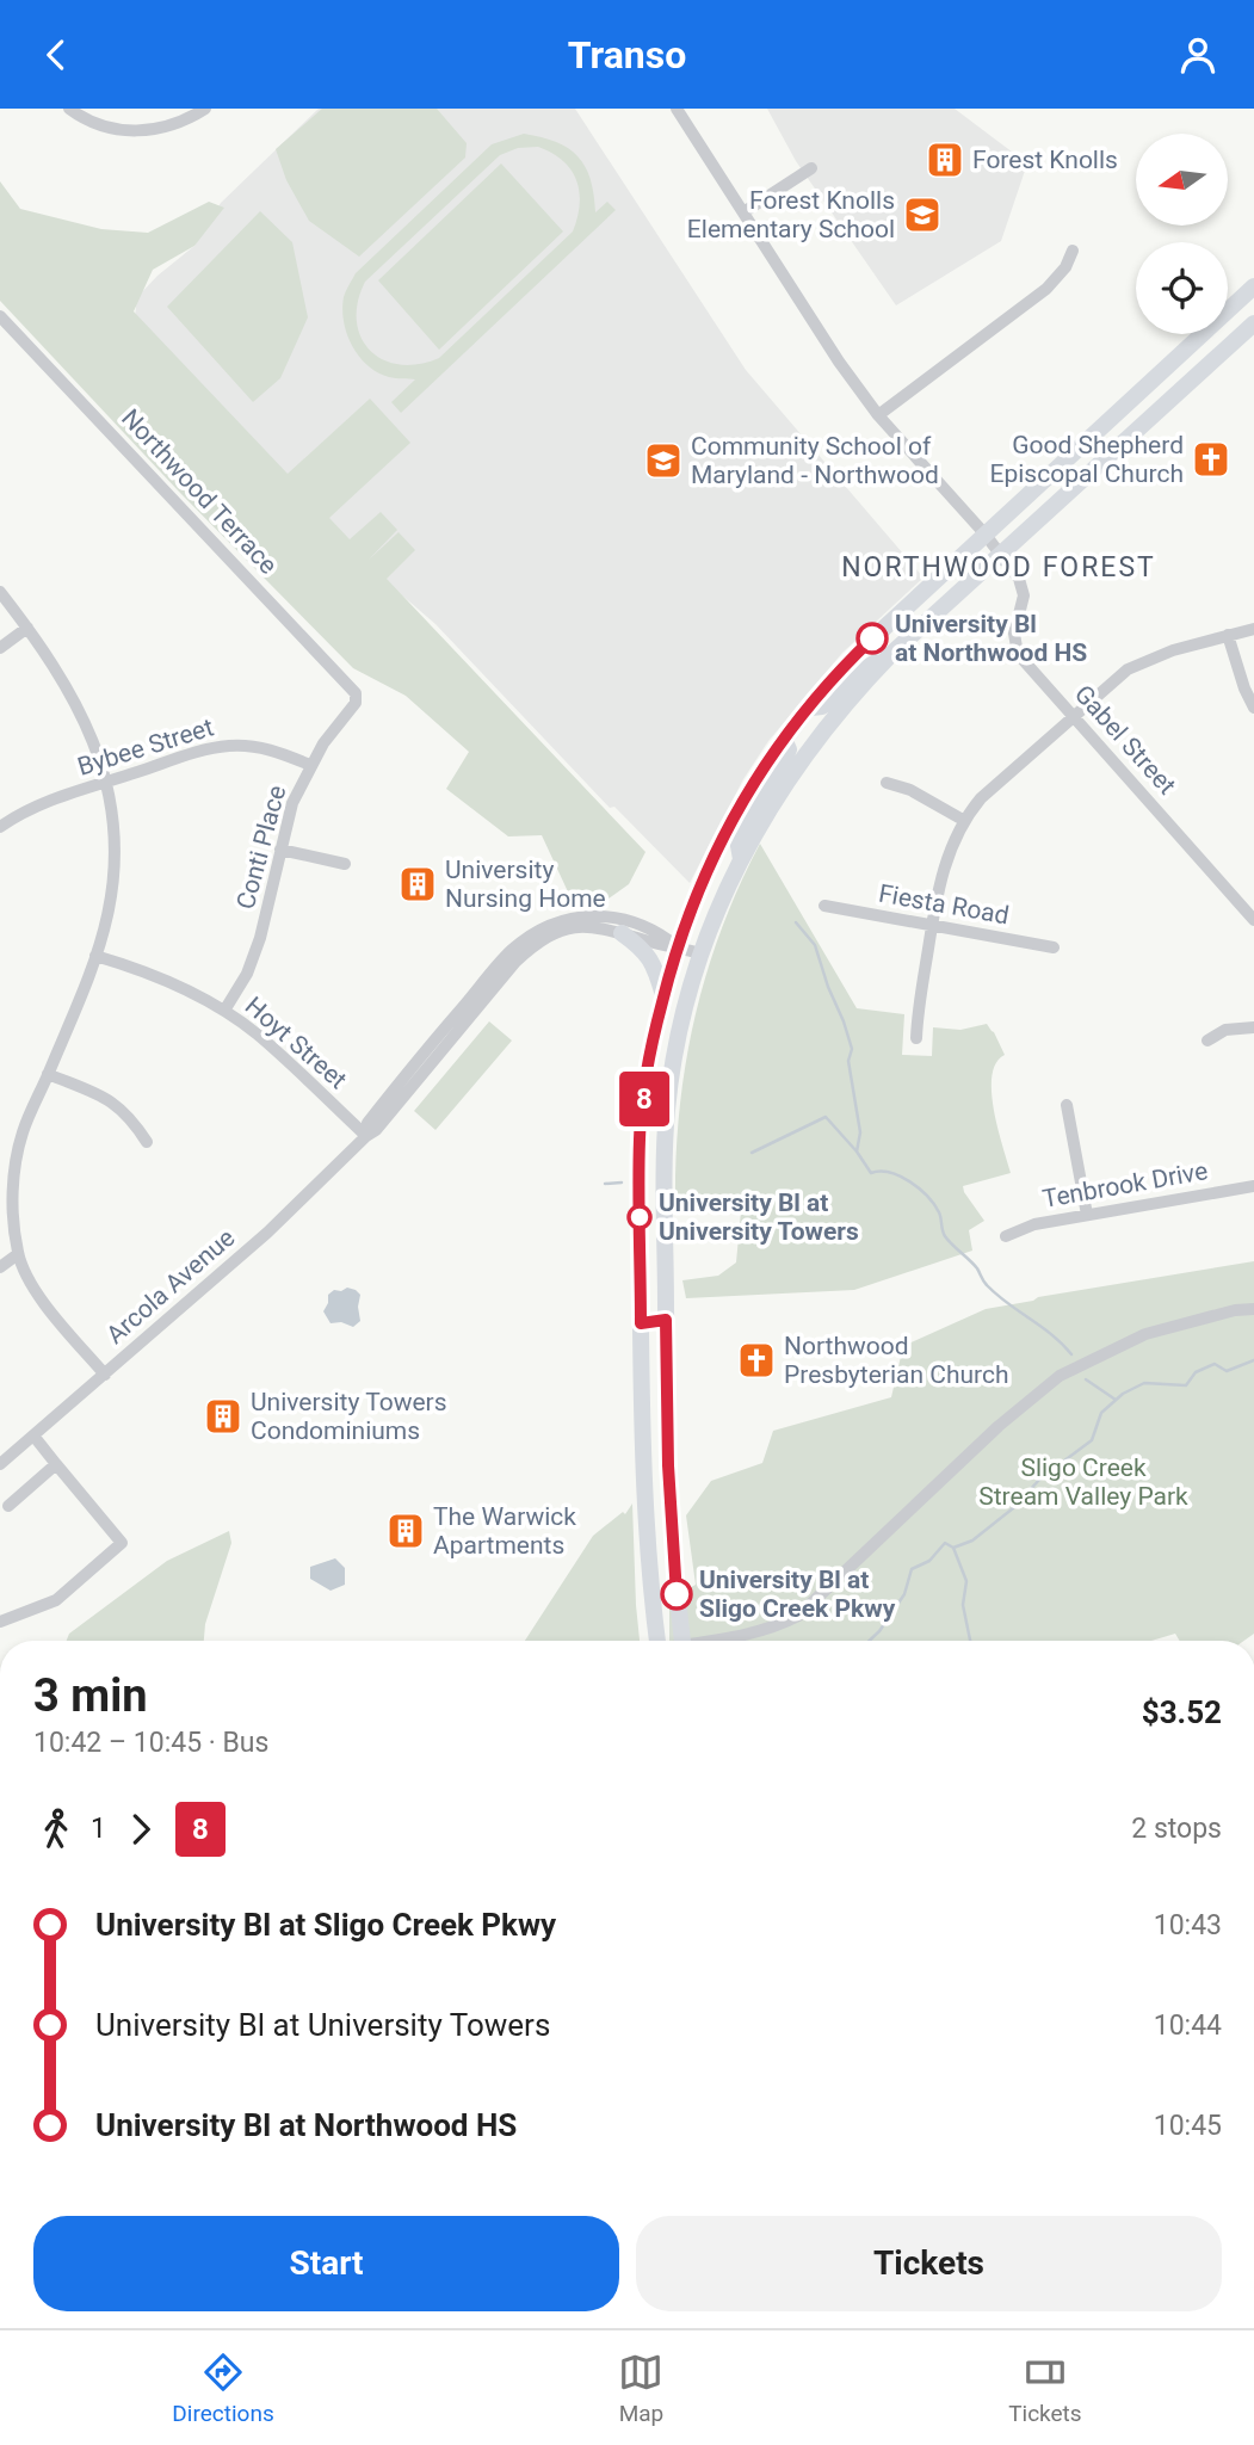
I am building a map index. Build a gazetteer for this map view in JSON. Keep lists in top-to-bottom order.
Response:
{
  "streets": {
    "street": [
      "Northwood Terrace",
      "Gabel Street",
      "Bybee Street",
      "Conti Place",
      "Fiesta Road",
      "Hoyt Street",
      "Tenbrook Drive",
      "Arcola Avenue"
    ]
  },
  "crossings": [
    ["Northwood Terrace", "Conti Place"],
    ["Bybee Street", "Conti Place"],
    ["Conti Place", "Hoyt Street"],
    ["Hoyt Street", "Arcola Avenue"]
  ],
  "districts": ["NORTHWOOD FOREST"],
  "parks": ["Sligo Creek Stream Valley Park"],
  "places": {
    "building": [
      "Forest Knolls",
      "University Nursing Home",
      "University Towers Condominiums",
      "The Warwick Apartments"
    ],
    "school or university": ["Forest Knolls Elementary School", "Community School of Maryland - Northwood"],
    "church": ["Good Shepherd Episcopal Church", "Northwood Presbyterian Church"],
    "other": ["University Bl at Northwood HS", "University Bl at University Towers", "University Bl at Sligo Creek Pkwy"]
  },
  "lines": ["bus line 8"],
  "north": "left",
  "page": {
    "header": "Transo",
    "on_map": "8",
    "heading": ["3 min", "10:42 – 10:45 · Bus", "$3.52"],
    "legs": ["1", "8", "2 stops"],
    "list": [
      {
        "name": "University Bl at Sligo Creek Pkwy",
        "value": "10:43"
      },
      {
        "name": "University Bl at University Towers",
        "value": "10:44"
      },
      {
        "name": "University Bl at Northwood HS",
        "value": "10:45"
      }
    ],
    "buttons": ["Start", "Tickets"],
    "tabs": ["Directions", "Map", "Tickets"]
  }
}
